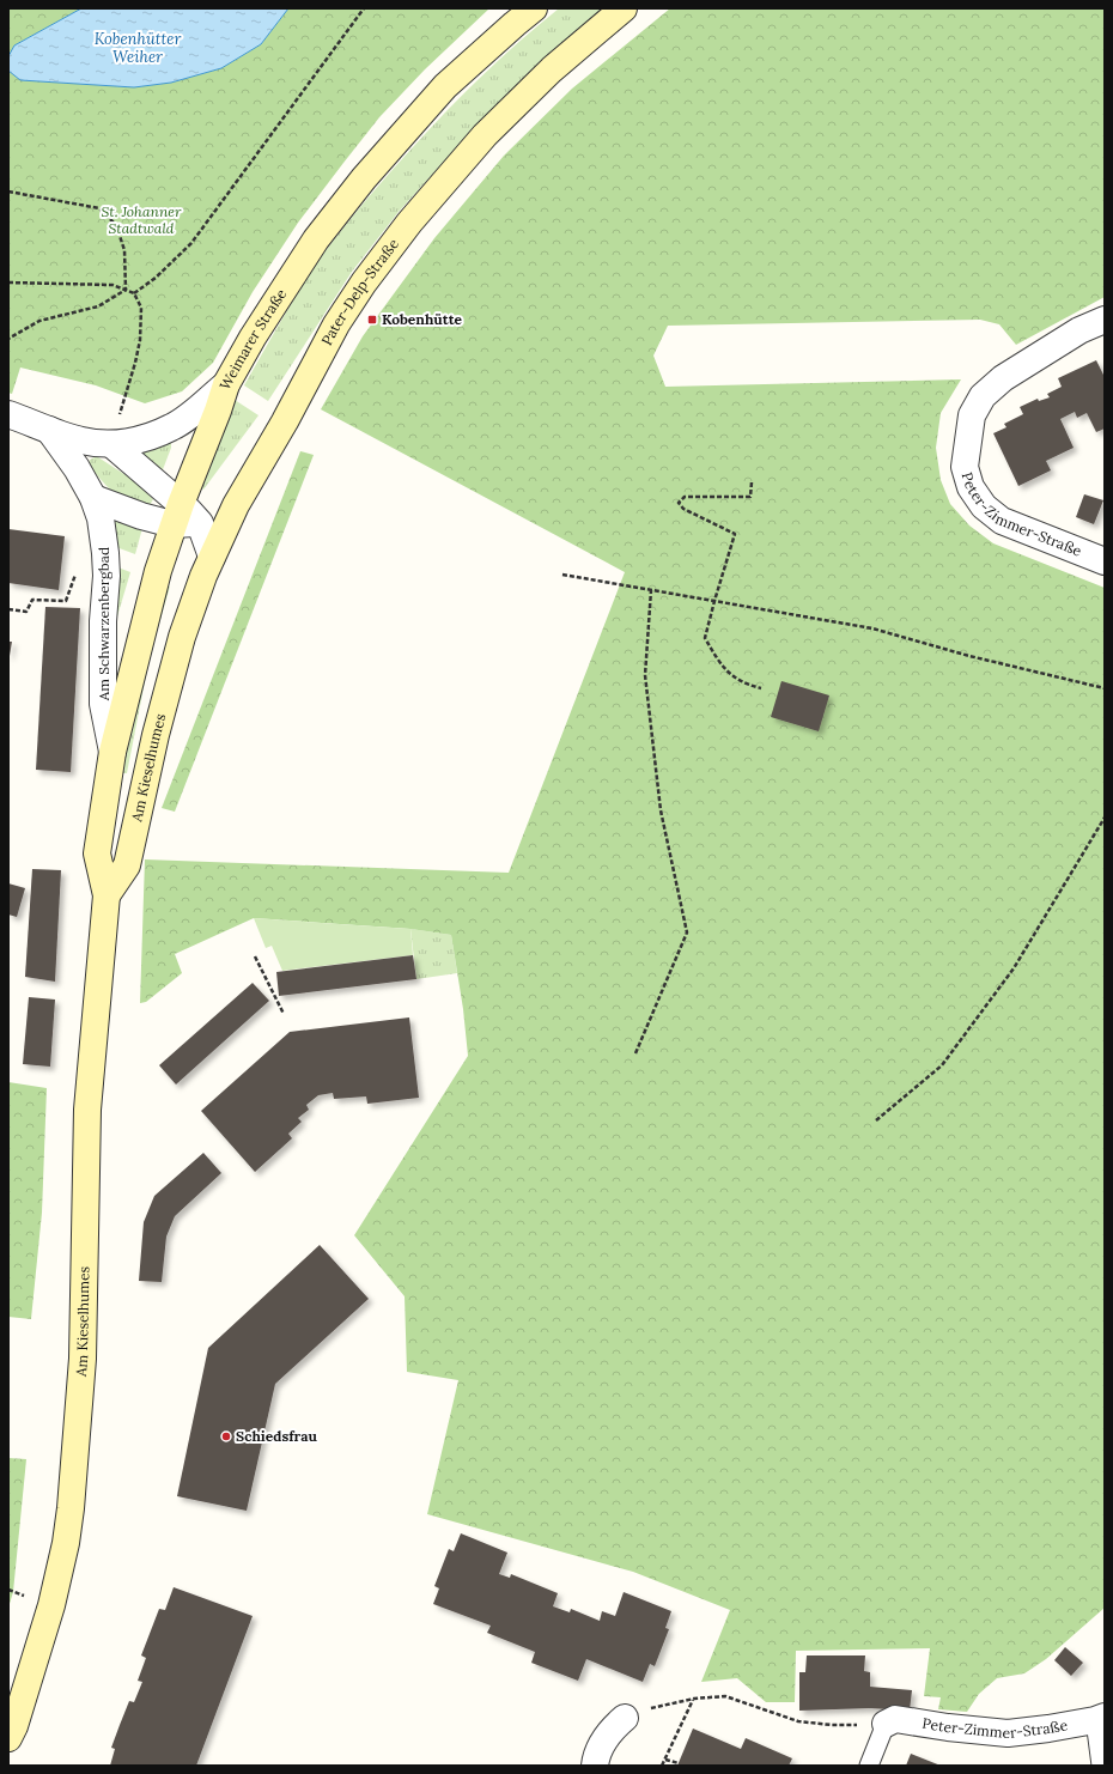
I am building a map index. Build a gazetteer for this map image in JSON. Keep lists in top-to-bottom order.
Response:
{
  "streets": {
    "street": [
      "Pater-Delp-Straße",
      "Weimarer Straße",
      "Peter-Zimmer-Straße",
      "Am Schwarzenbergbad",
      "Am Kieselhumes"
    ]
  },
  "crossings": [
    ["Pater-Delp-Straße", "Am Kieselhumes"],
    ["Weimarer Straße", "Am Schwarzenbergbad"],
    ["Weimarer Straße", "Am Kieselhumes"],
    ["Am Schwarzenbergbad", "Am Kieselhumes"]
  ],
  "water": ["Kobenhütter Weiher"],
  "parks": ["St. Johanner Stadtwald"],
  "places": {
    "transit": ["Kobenhütte"],
    "other": ["Schiedsfrau"]
  }
}
